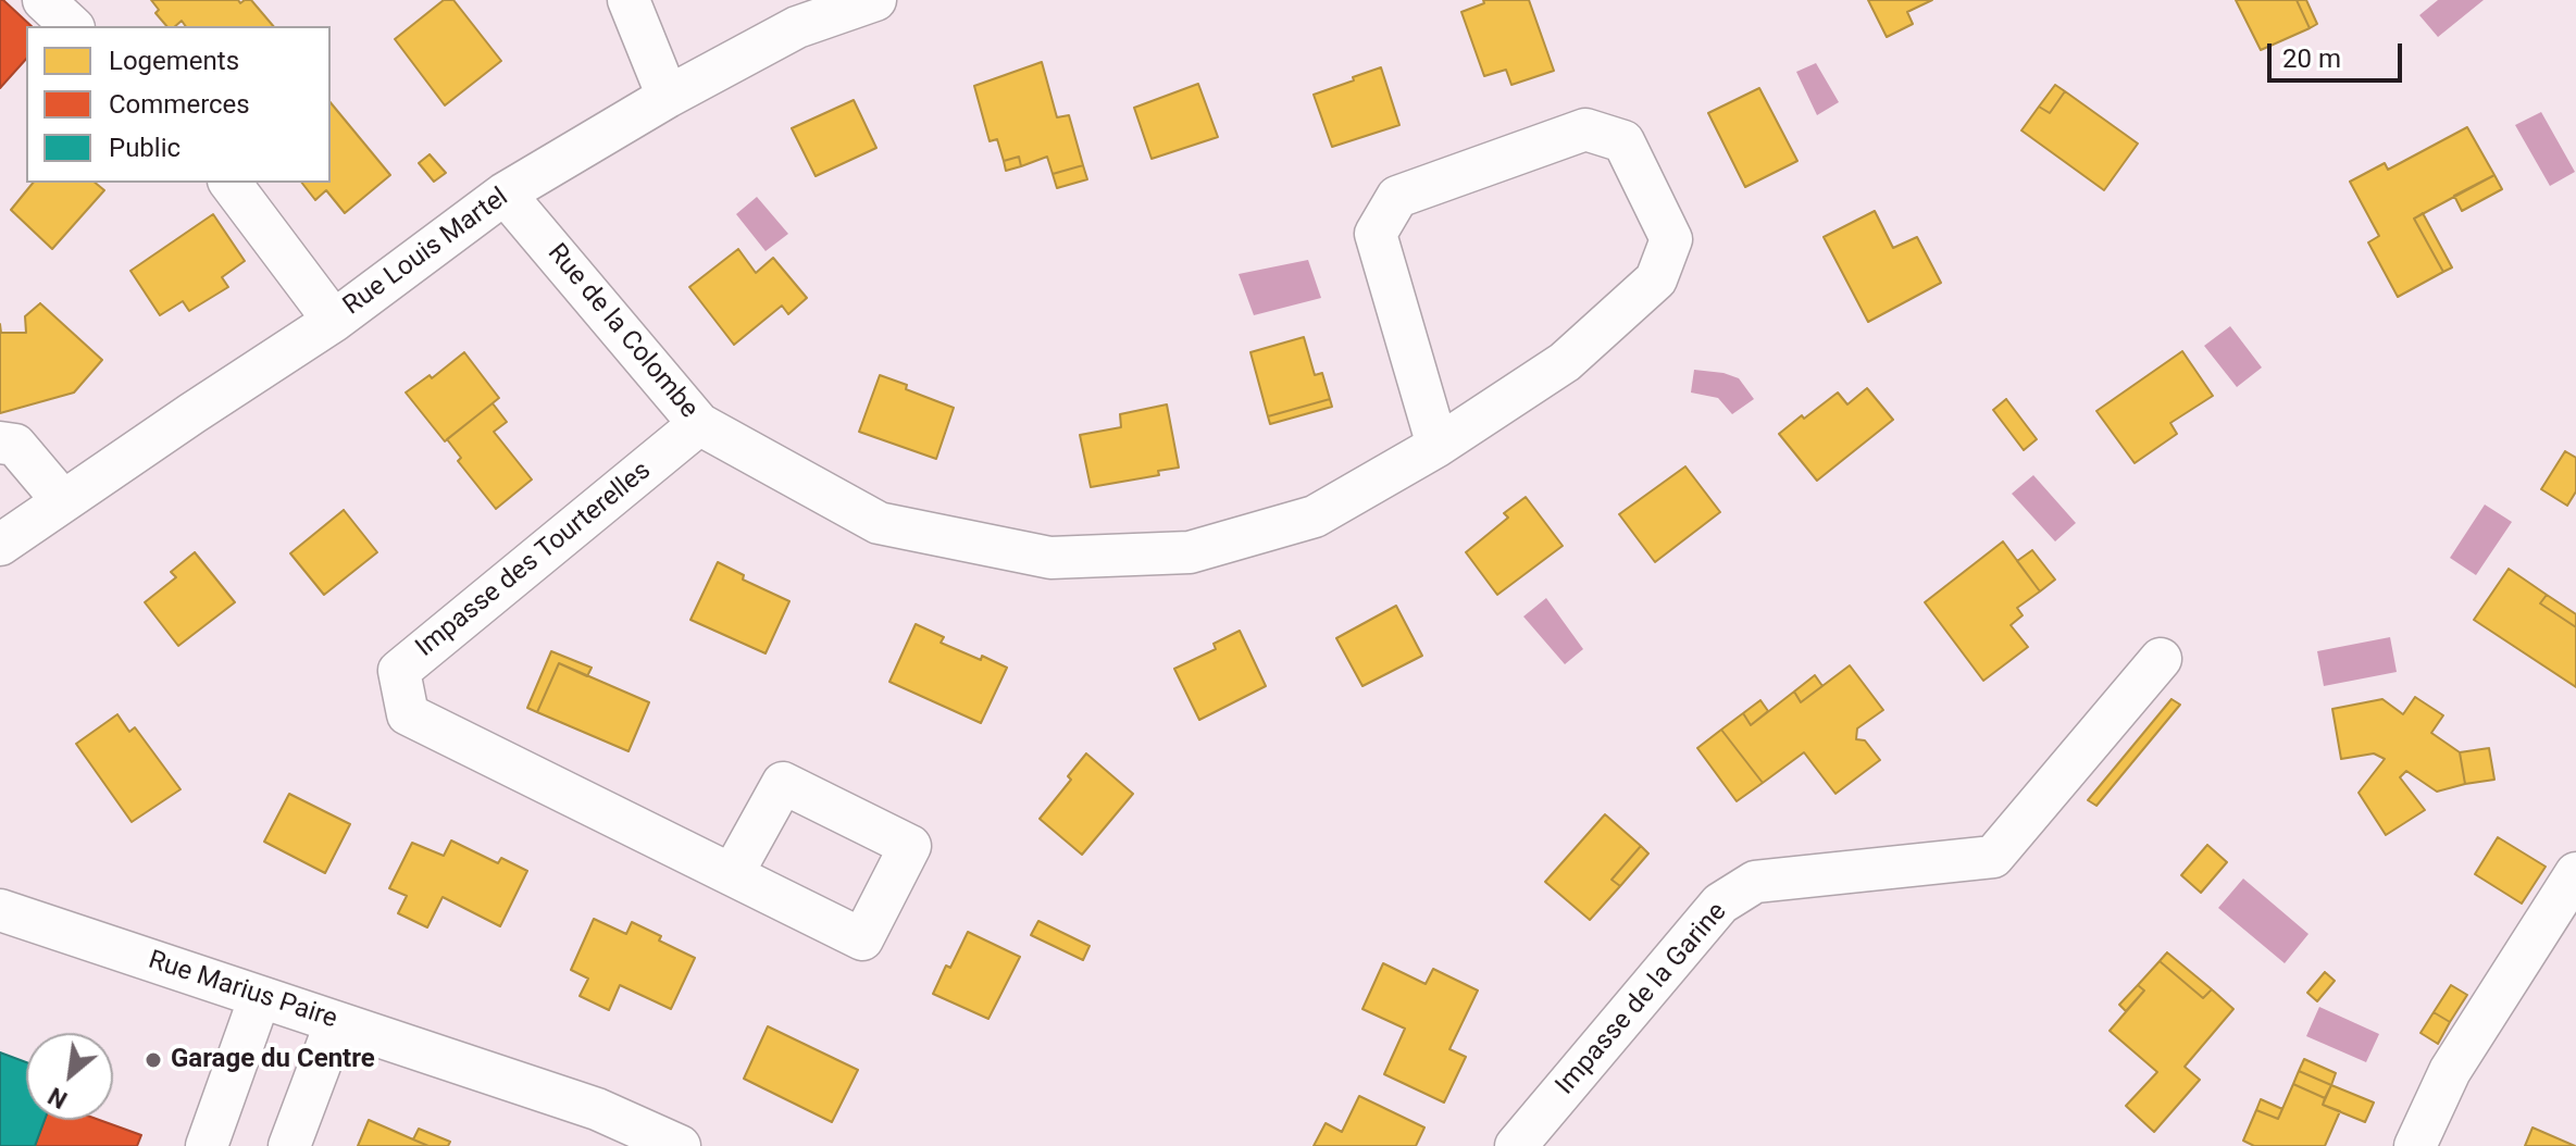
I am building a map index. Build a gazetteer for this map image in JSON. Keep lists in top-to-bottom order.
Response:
{
  "streets": {
    "street": [
      "Rue Louis Martel",
      "Rue de la Colombe",
      "Impasse des Tourterelles",
      "Rue Marius Paire",
      "Impasse de la Garine"
    ]
  },
  "crossings": [
    ["Rue Louis Martel", "Rue de la Colombe"],
    ["Rue de la Colombe", "Impasse des Tourterelles"]
  ],
  "places": ["Garage du Centre"],
  "legend": ["Logements", "Commerces", "Public"],
  "scale_bar": "20 m",
  "north": "bottom left"
}
